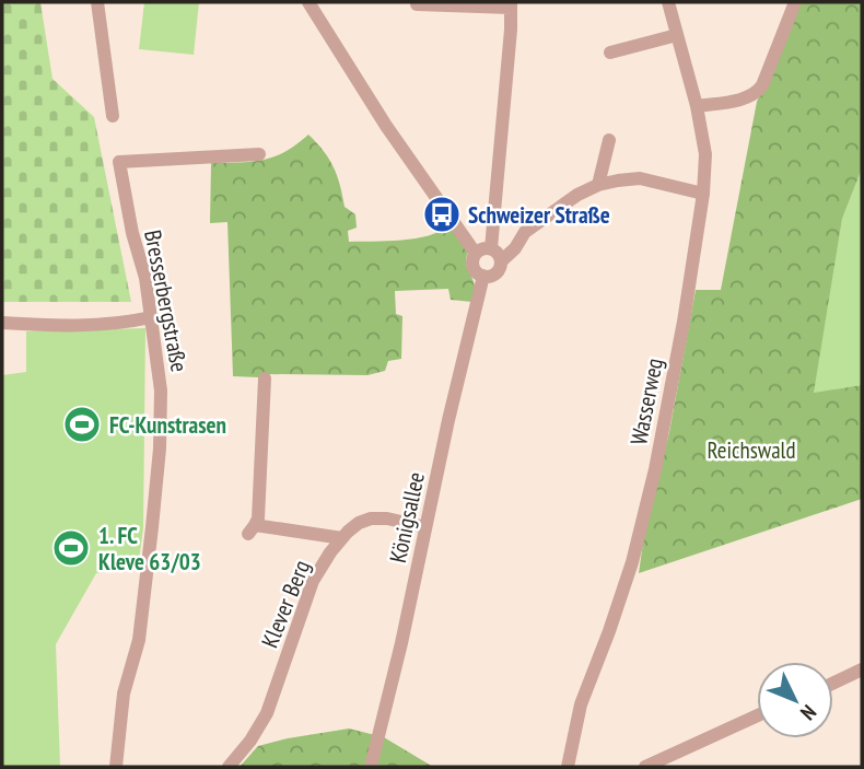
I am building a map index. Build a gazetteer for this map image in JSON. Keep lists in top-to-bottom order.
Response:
{
  "streets": {
    "street": [
      "Bresserbergstraße",
      "Wasserweg",
      "Königsallee",
      "Klever Berg"
    ]
  },
  "crossings": [
    ["Königsallee", "Klever Berg"]
  ],
  "parks": ["Reichswald"],
  "places": {
    "bus stop": ["Schweizer Straße"],
    "sports": ["FC-Kunstrasen", "1. FC Kleve 63/03"]
  },
  "north": "bottom right"
}
